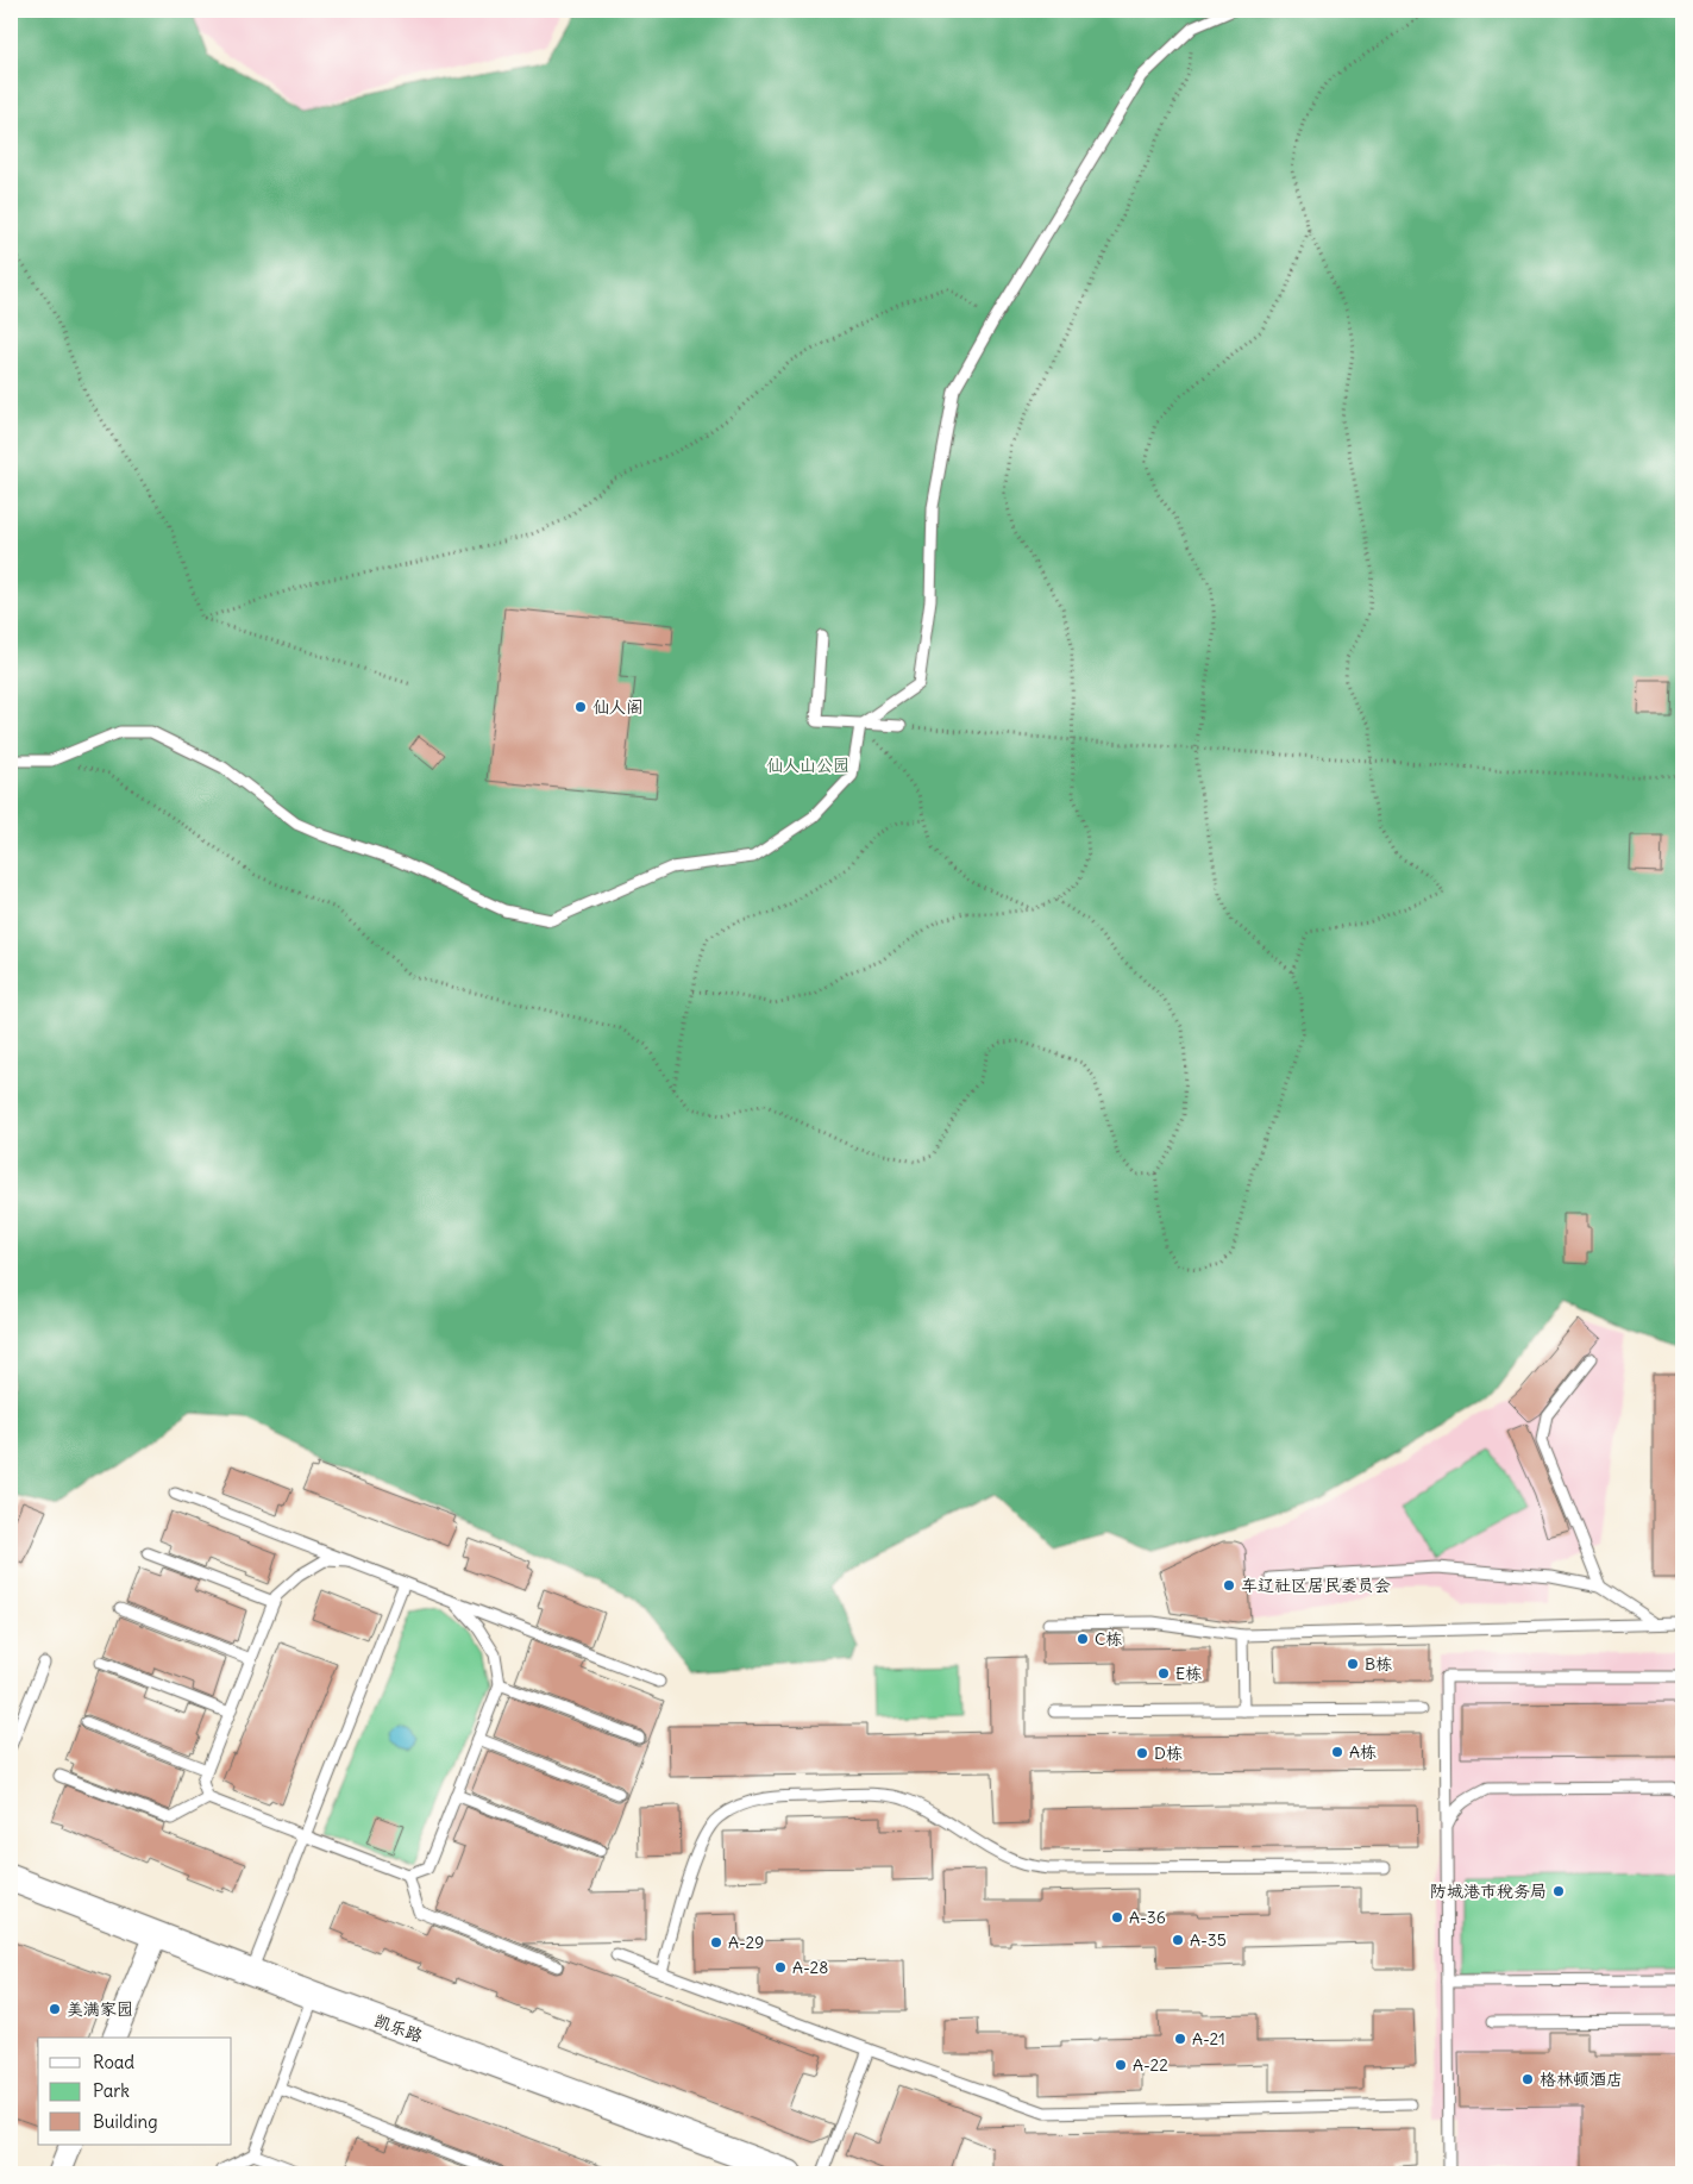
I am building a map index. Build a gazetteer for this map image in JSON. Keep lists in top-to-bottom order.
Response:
{
  "streets": {
    "street": ["凯乐路"]
  },
  "parks": ["仙人山公园"],
  "places": [
    "仙人阁",
    "车辽社区居民委员会",
    "C栋",
    "B栋",
    "E栋",
    "A栋",
    "D栋",
    "防城港市税务局",
    "A-36",
    "A-35",
    "A-29",
    "A-28",
    "美满家园",
    "A-21",
    "A-22",
    "格林顿酒店"
  ],
  "legend": ["Road", "Park", "Building"]
}
